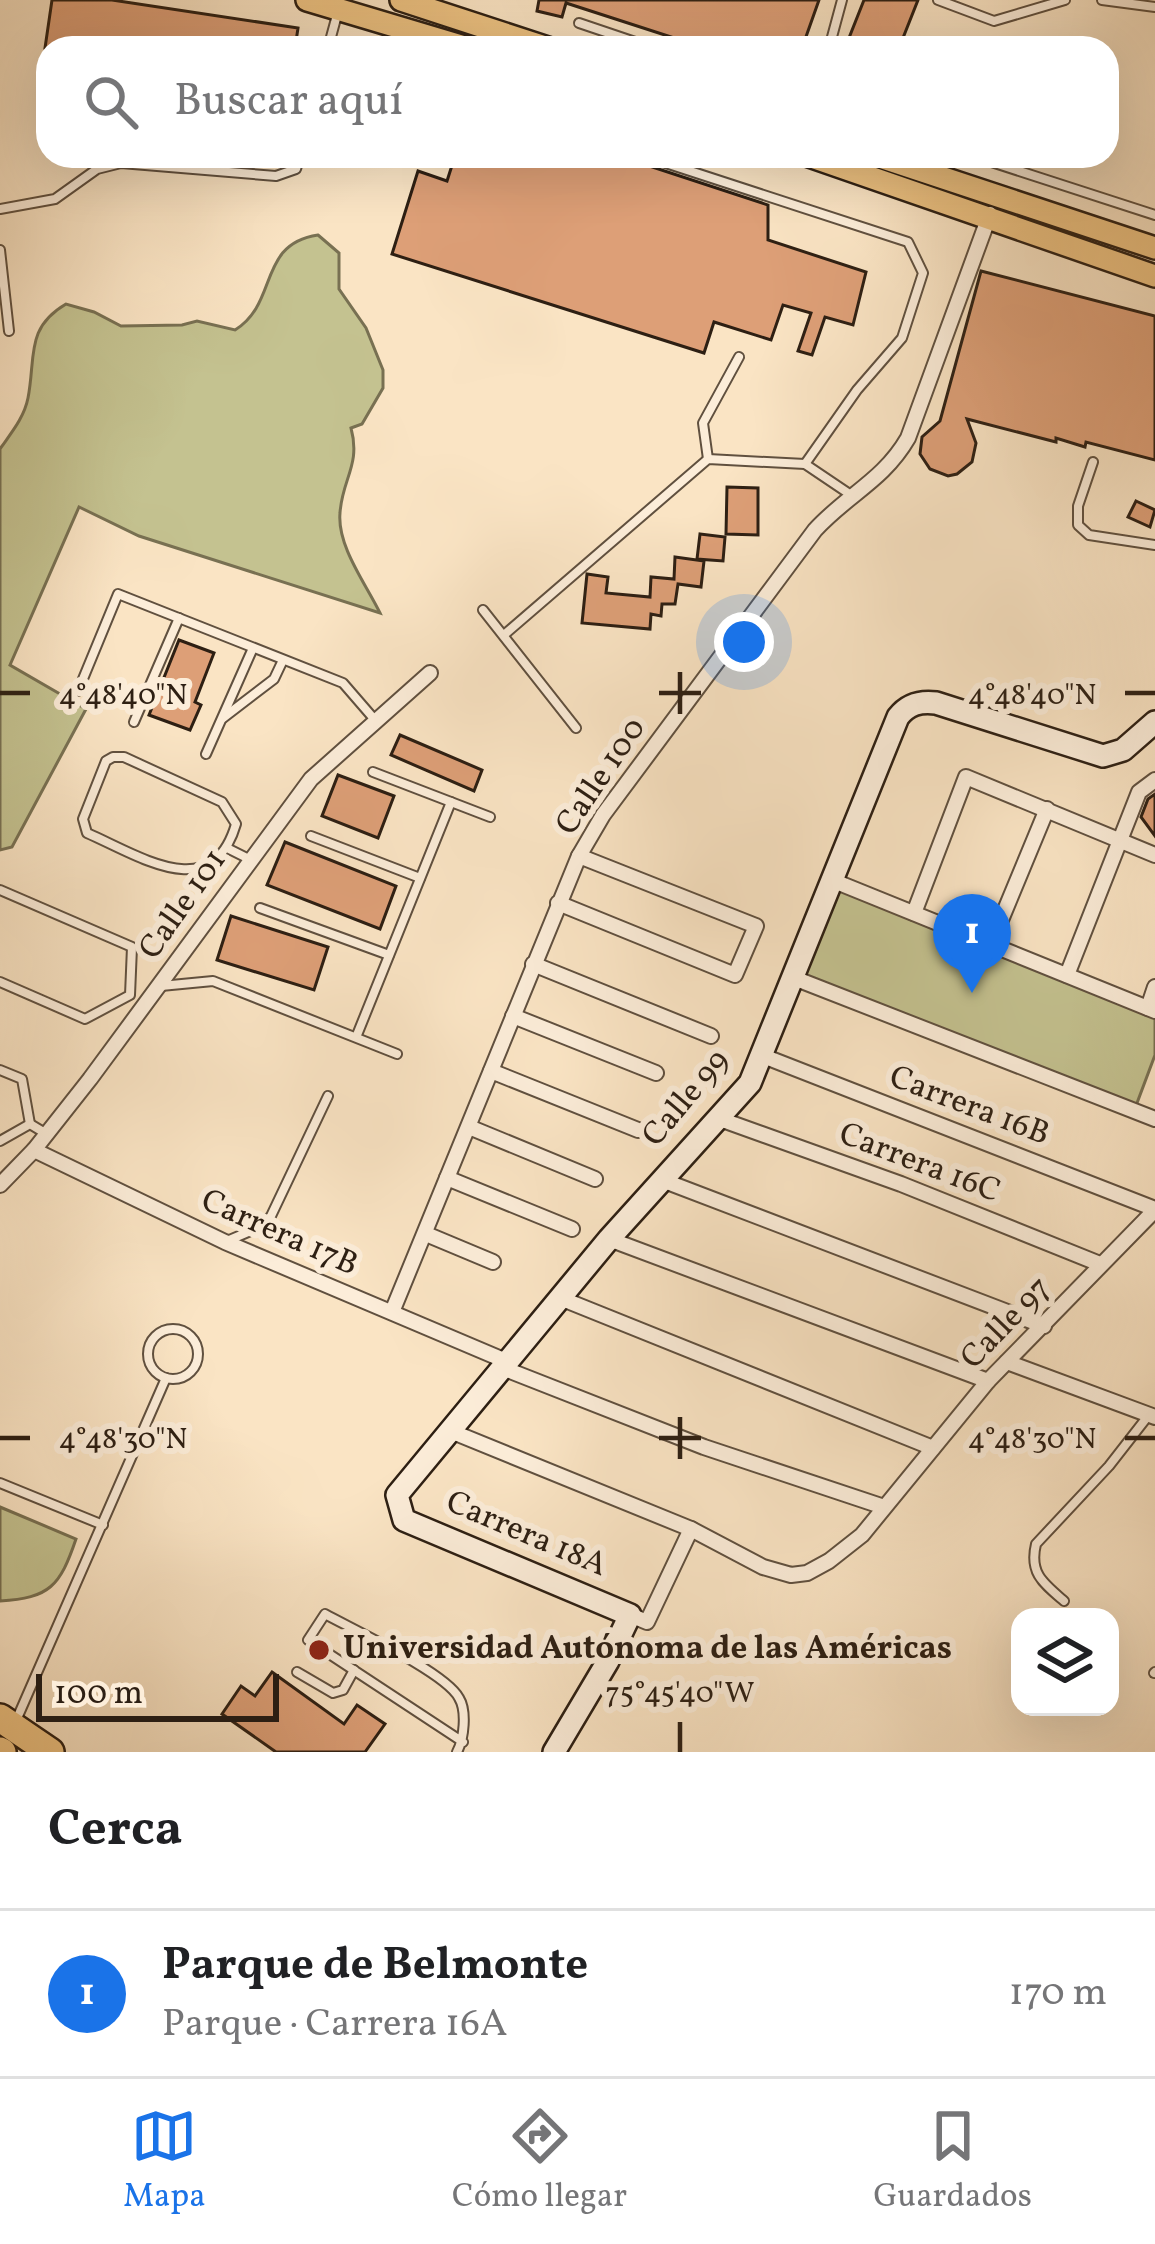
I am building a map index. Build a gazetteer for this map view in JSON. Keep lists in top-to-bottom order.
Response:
{
  "streets": {
    "street": [
      "Calle 100",
      "Calle 101",
      "Calle 99",
      "Carrera 16B",
      "Carrera 16C",
      "Carrera 17B",
      "Calle 97",
      "Carrera 18A"
    ]
  },
  "crossings": [
    ["Calle 100", "Carrera 17B"],
    ["Calle 101", "Carrera 17B"],
    ["Calle 99", "Carrera 16B"],
    ["Calle 99", "Carrera 16C"],
    ["Calle 99", "Carrera 17B"],
    ["Calle 99", "Carrera 18A"],
    ["Carrera 16B", "Calle 97"],
    ["Carrera 16C", "Calle 97"],
    ["Carrera 17B", "Calle 97"]
  ],
  "places": ["Universidad Autónoma de las Américas"],
  "scale_bar": "100 m",
  "page": {
    "search": "Buscar aquí",
    "pins": "1",
    "scale": "100 m",
    "heading": "Cerca",
    "list": [
      {
        "mark": "1",
        "name": "Parque de Belmonte",
        "note": "Parque · Carrera 16A",
        "value": "170 m"
      }
    ],
    "nav": ["Mapa", "Cómo llegar", "Guardados"]
  },
  "coordinates": ["4°48'40\"N", "4°48'30\"N", "75°45'40\"W"]
}
